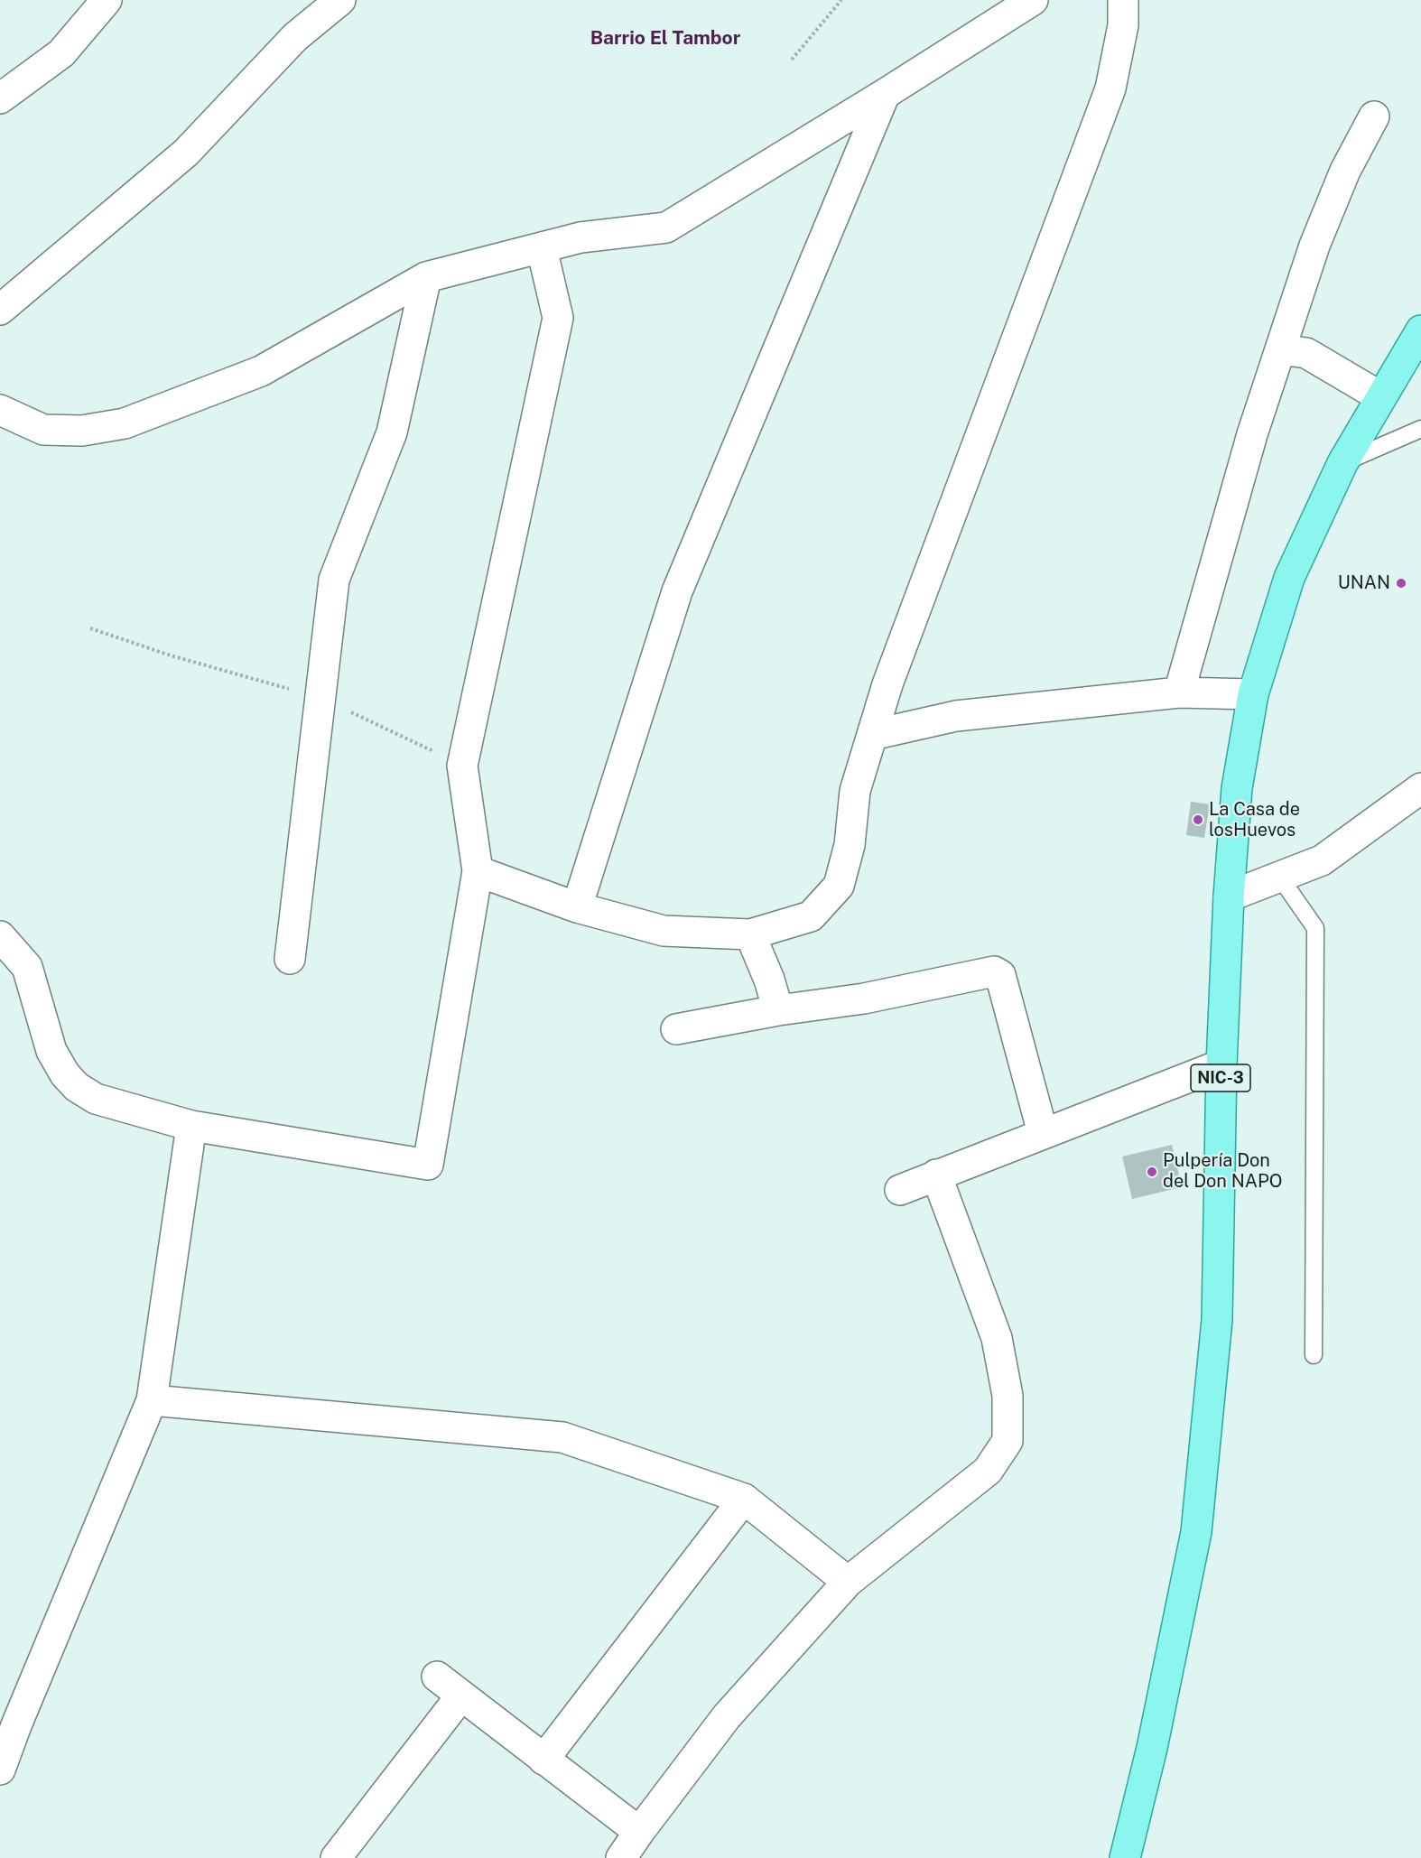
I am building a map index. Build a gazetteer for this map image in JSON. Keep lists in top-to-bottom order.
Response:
{
  "streets": {
    "main road": ["NIC-3"]
  },
  "districts": ["Barrio El Tambor"],
  "places": ["UNAN", "La Casa de losHuevos", "Pulpería Don del Don NAPO"]
}
